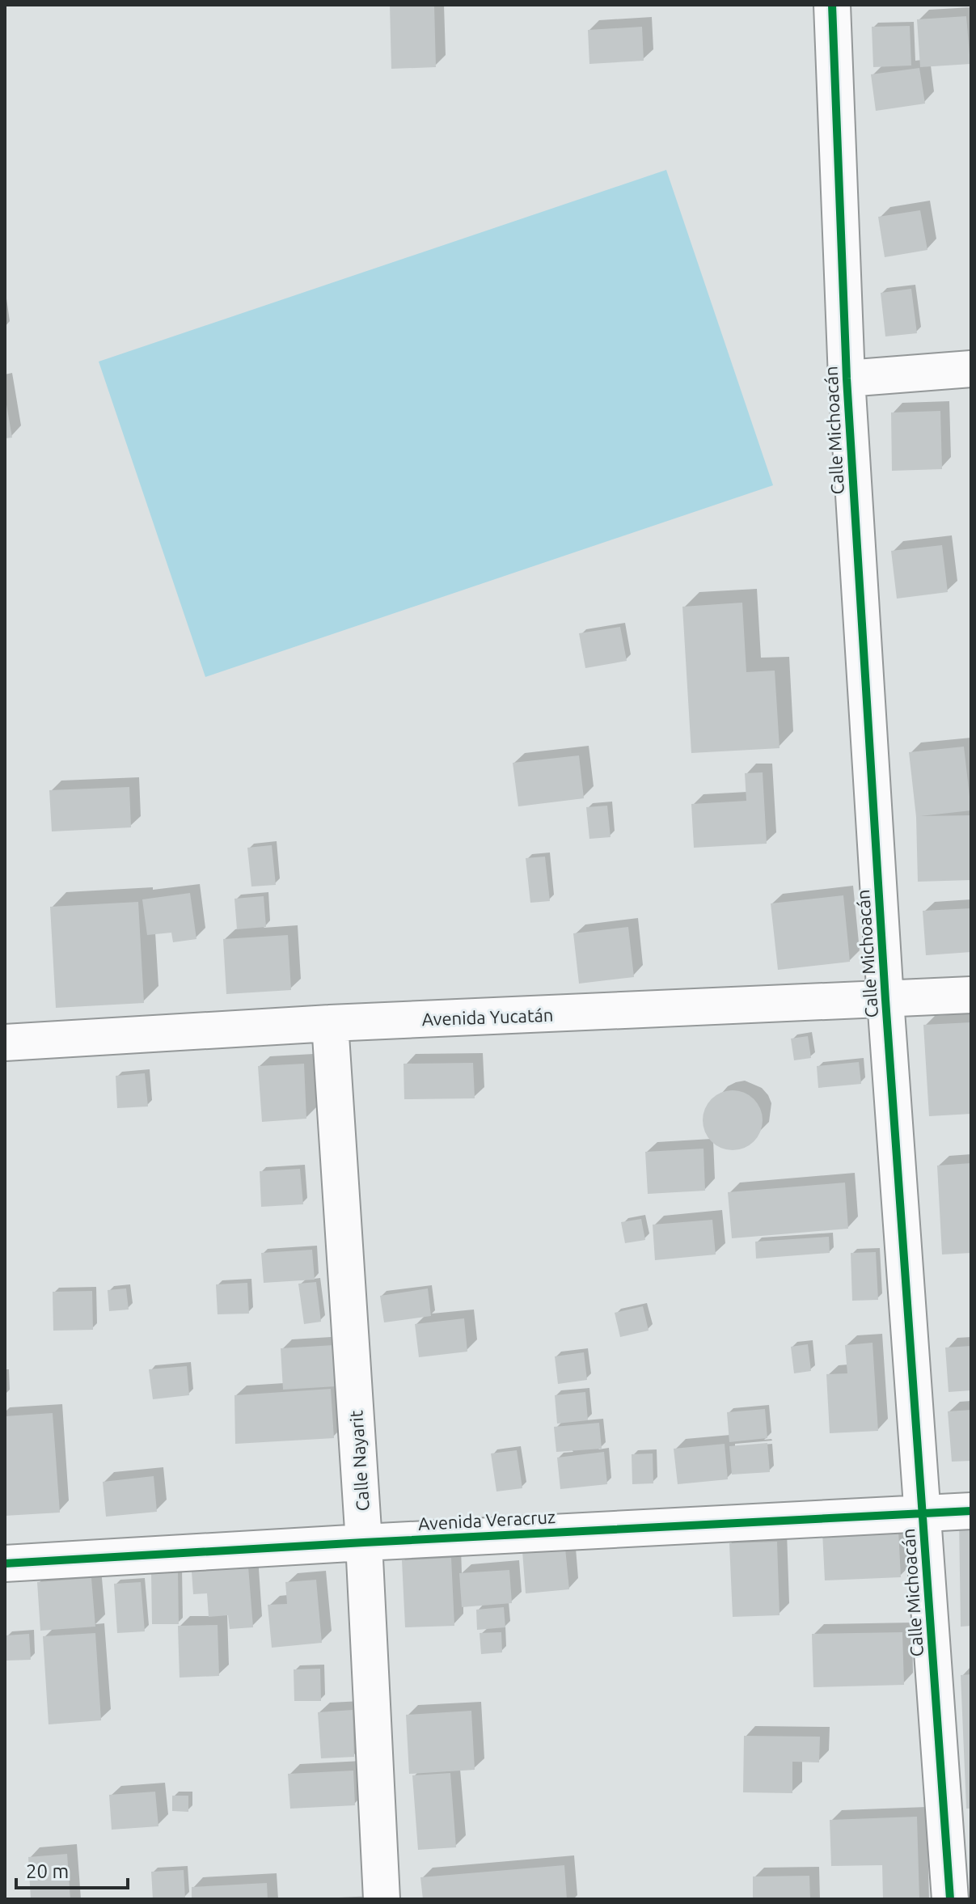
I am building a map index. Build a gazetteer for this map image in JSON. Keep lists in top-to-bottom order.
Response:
{
  "streets": {
    "street": [
      "Calle Michoacán",
      "Avenida Yucatán",
      "Calle Nayarit",
      "Avenida Veracruz"
    ]
  },
  "crossings": [
    ["Calle Michoacán", "Avenida Yucatán"],
    ["Calle Michoacán", "Avenida Veracruz"],
    ["Avenida Yucatán", "Calle Nayarit"],
    ["Calle Nayarit", "Avenida Veracruz"]
  ],
  "scale_bar": "20 m"
}
